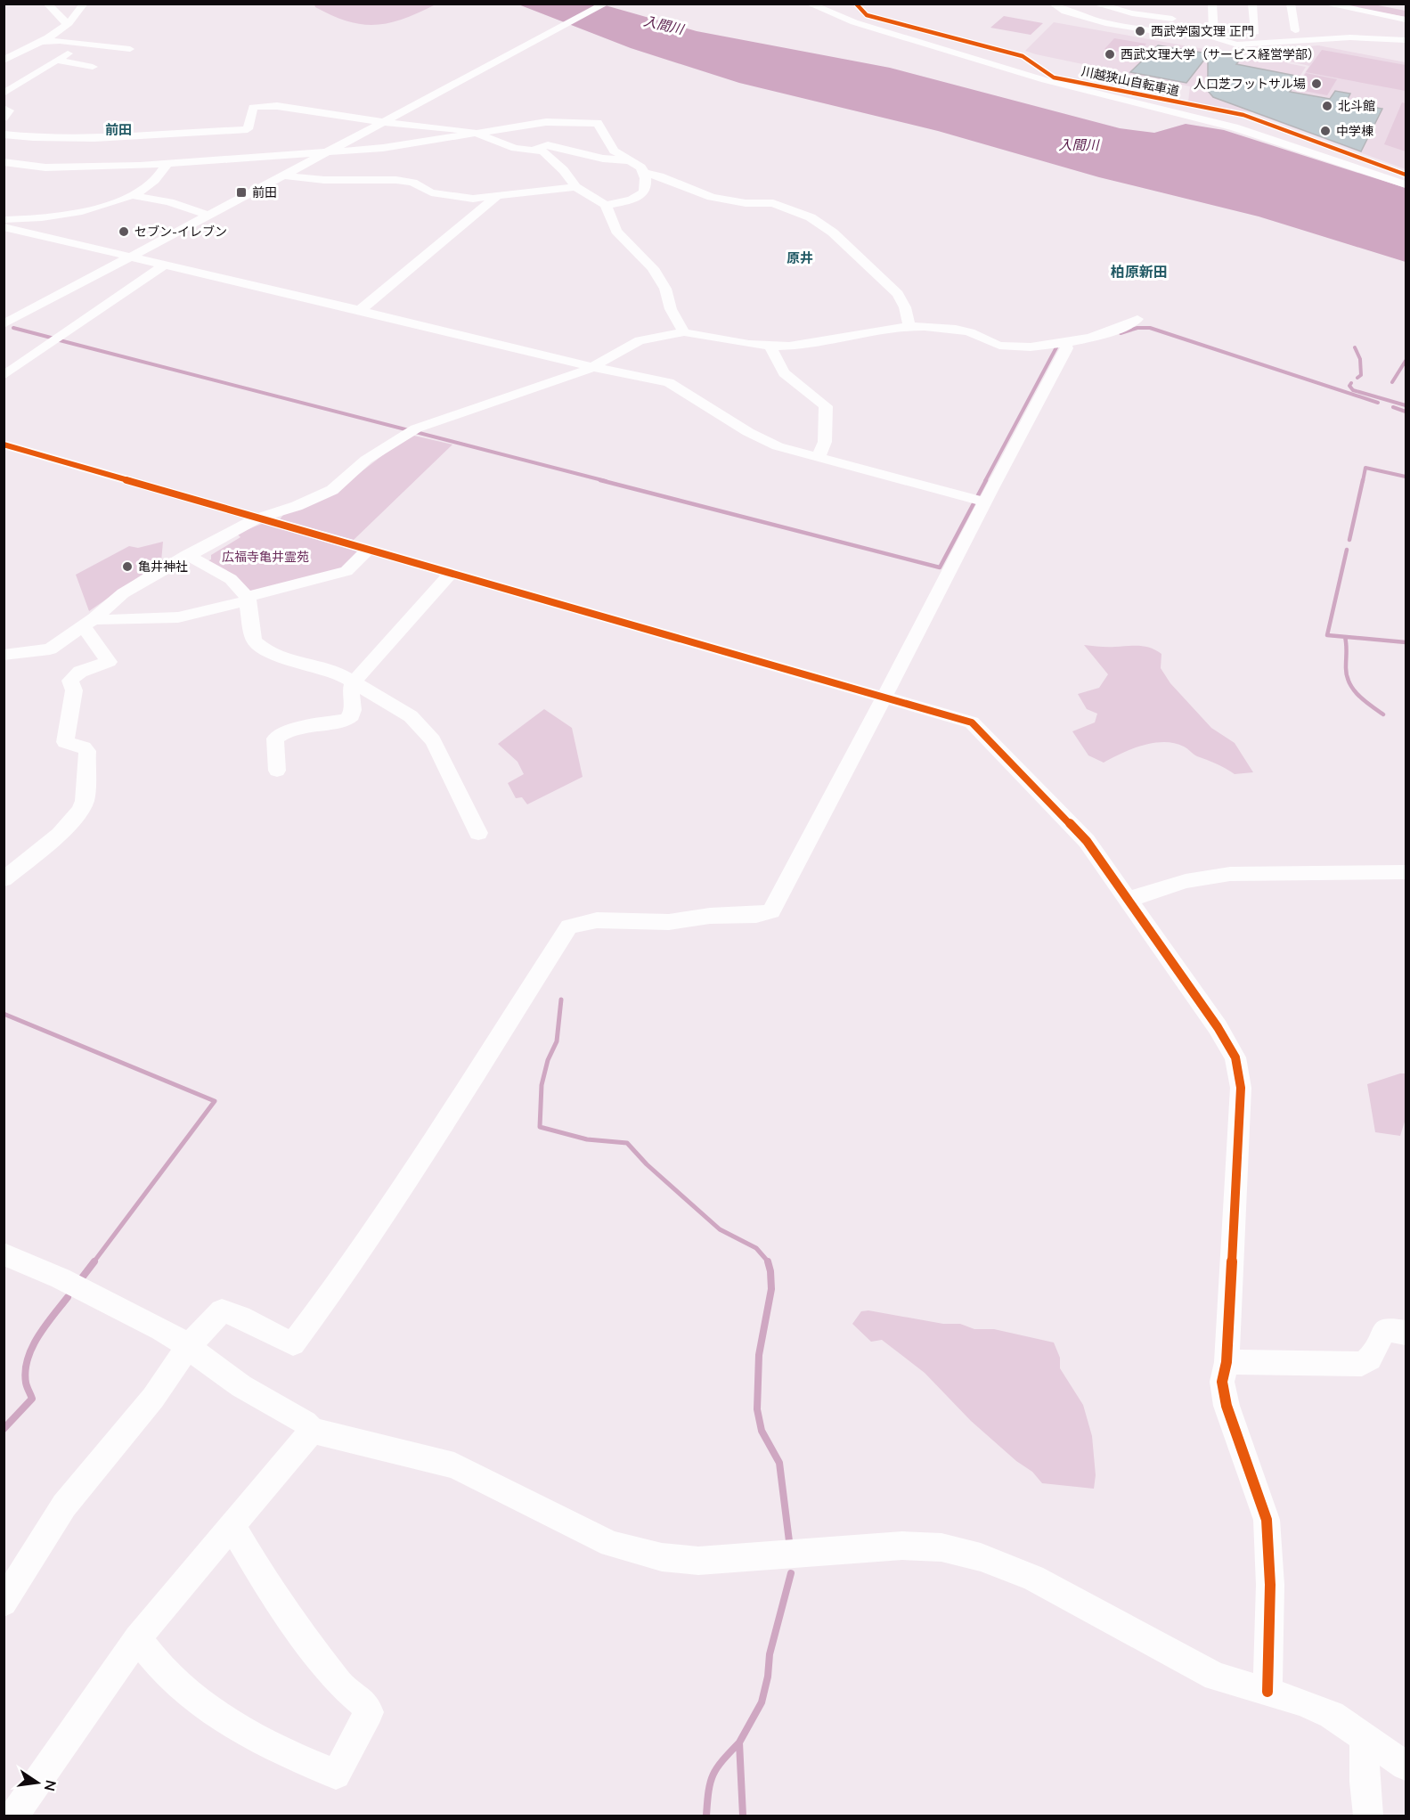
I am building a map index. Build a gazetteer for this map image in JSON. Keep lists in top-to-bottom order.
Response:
{
  "streets": {
    "cycle path": ["川越狭山自転車道"]
  },
  "districts": ["前田", "原井", "柏原新田"],
  "water": ["入間川"],
  "parks": ["広福寺亀井霊苑"],
  "places": {
    "other": [
      "西武学園文理 正門",
      "西武文理大学（サービス経営学部）",
      "人口芝フットサル場",
      "北斗館",
      "中学棟",
      "セブン-イレブン",
      "亀井神社"
    ],
    "transit": ["前田"]
  },
  "north": "right"
}
